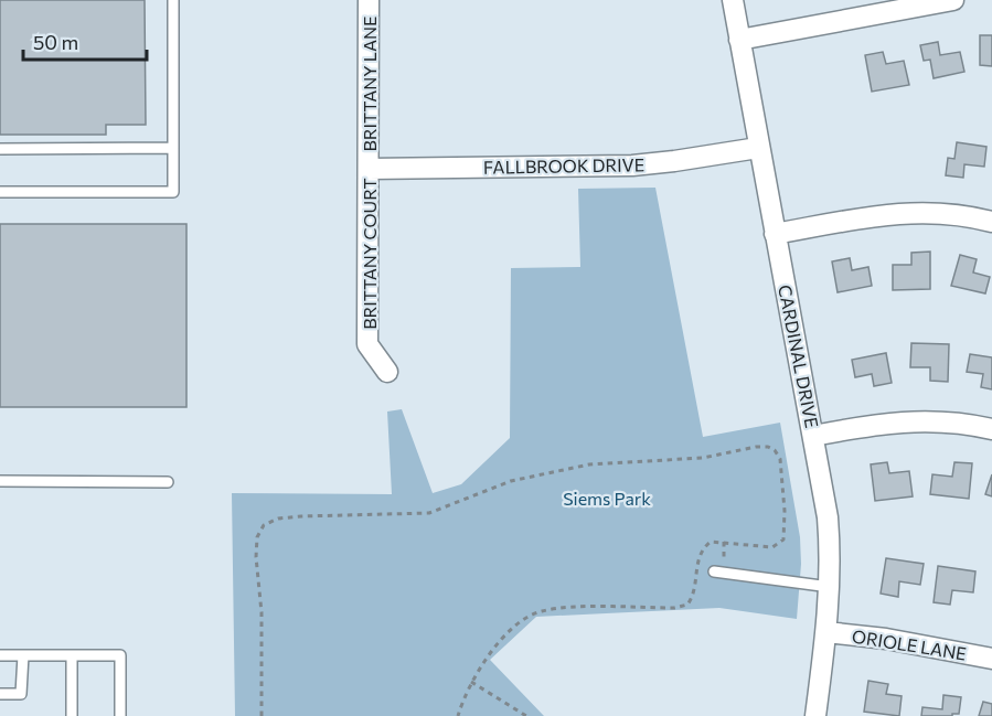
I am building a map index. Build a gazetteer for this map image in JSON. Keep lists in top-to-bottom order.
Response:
{
  "streets": {
    "street": [
      "BRITTANY LANE",
      "FALLBROOK DRIVE",
      "BRITTANY COURT",
      "CARDINAL DRIVE",
      "ORIOLE LANE"
    ]
  },
  "crossings": [
    ["BRITTANY LANE", "FALLBROOK DRIVE"],
    ["BRITTANY LANE", "BRITTANY COURT"],
    ["FALLBROOK DRIVE", "BRITTANY COURT"],
    ["FALLBROOK DRIVE", "CARDINAL DRIVE"],
    ["CARDINAL DRIVE", "ORIOLE LANE"]
  ],
  "parks": ["Siems Park"],
  "scale_bar": "50 m"
}
